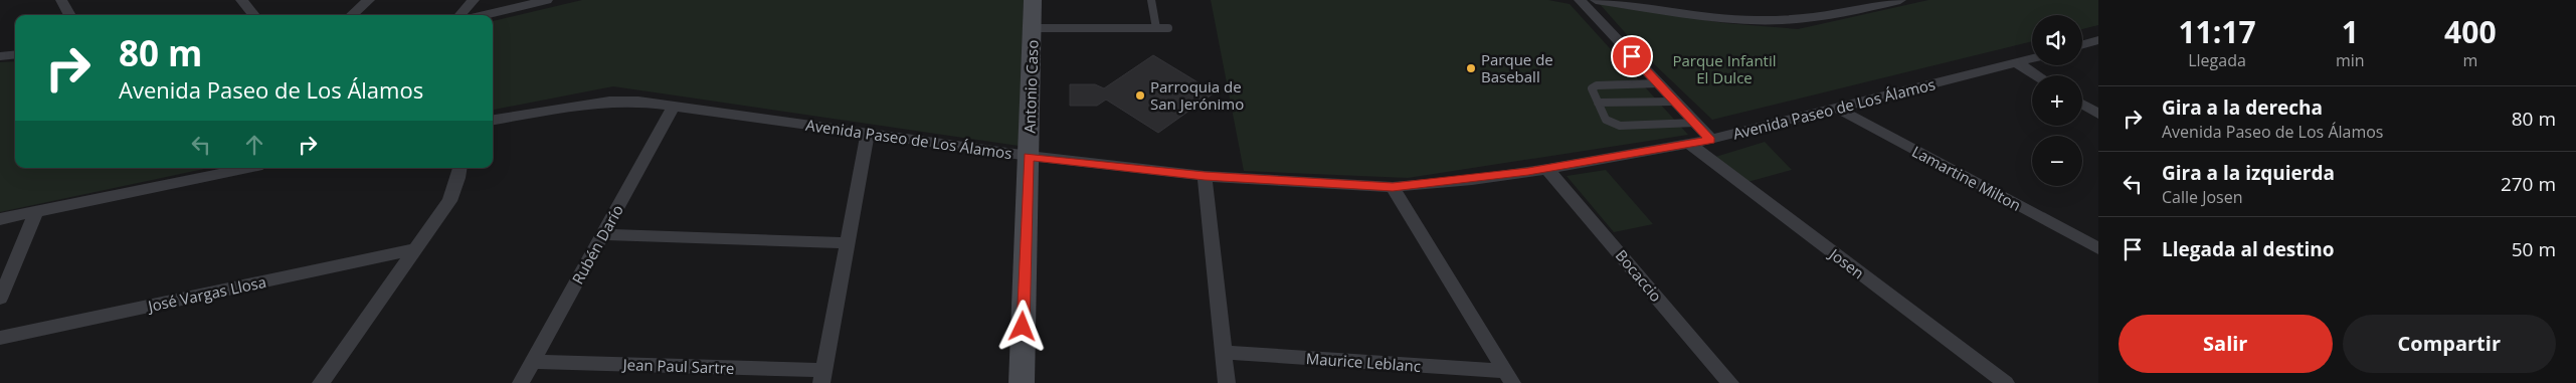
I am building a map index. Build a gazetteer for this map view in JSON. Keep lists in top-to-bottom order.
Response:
{
  "streets": {
    "street": [
      "Antonio Caso",
      "Avenida Paseo de Los Álamos",
      "Lamartine Milton",
      "Rubén Darío",
      "Josen",
      "Bocaccio",
      "José Vargas Llosa",
      "Maurice Leblanc",
      "Jean Paul Sartre"
    ]
  },
  "crossings": [
    ["Antonio Caso", "Avenida Paseo de Los Álamos"],
    ["Avenida Paseo de Los Álamos", "Lamartine Milton"],
    ["Avenida Paseo de Los Álamos", "Rubén Darío"],
    ["Avenida Paseo de Los Álamos", "Josen"],
    ["Avenida Paseo de Los Álamos", "Bocaccio"],
    ["Rubén Darío", "Jean Paul Sartre"]
  ],
  "parks": ["Parque Infantil El Dulce"],
  "places": ["Parque de Baseball", "Parroquia de San Jerónimo"],
  "page": {
    "eta": [
      "11:17",
      "Llegada",
      "1",
      "min",
      "400",
      "m"
    ],
    "map_buttons": ["+", "−"],
    "turn": ["80 m", "Avenida Paseo de Los Álamos"],
    "list": [
      {
        "name": "Gira a la derecha",
        "note": "Avenida Paseo de Los Álamos",
        "value": "80 m"
      },
      {
        "name": "Gira a la izquierda",
        "note": "Calle Josen",
        "value": "270 m"
      },
      {
        "name": "Llegada al destino",
        "value": "50 m"
      }
    ],
    "buttons": ["Salir", "Compartir"]
  }
}
